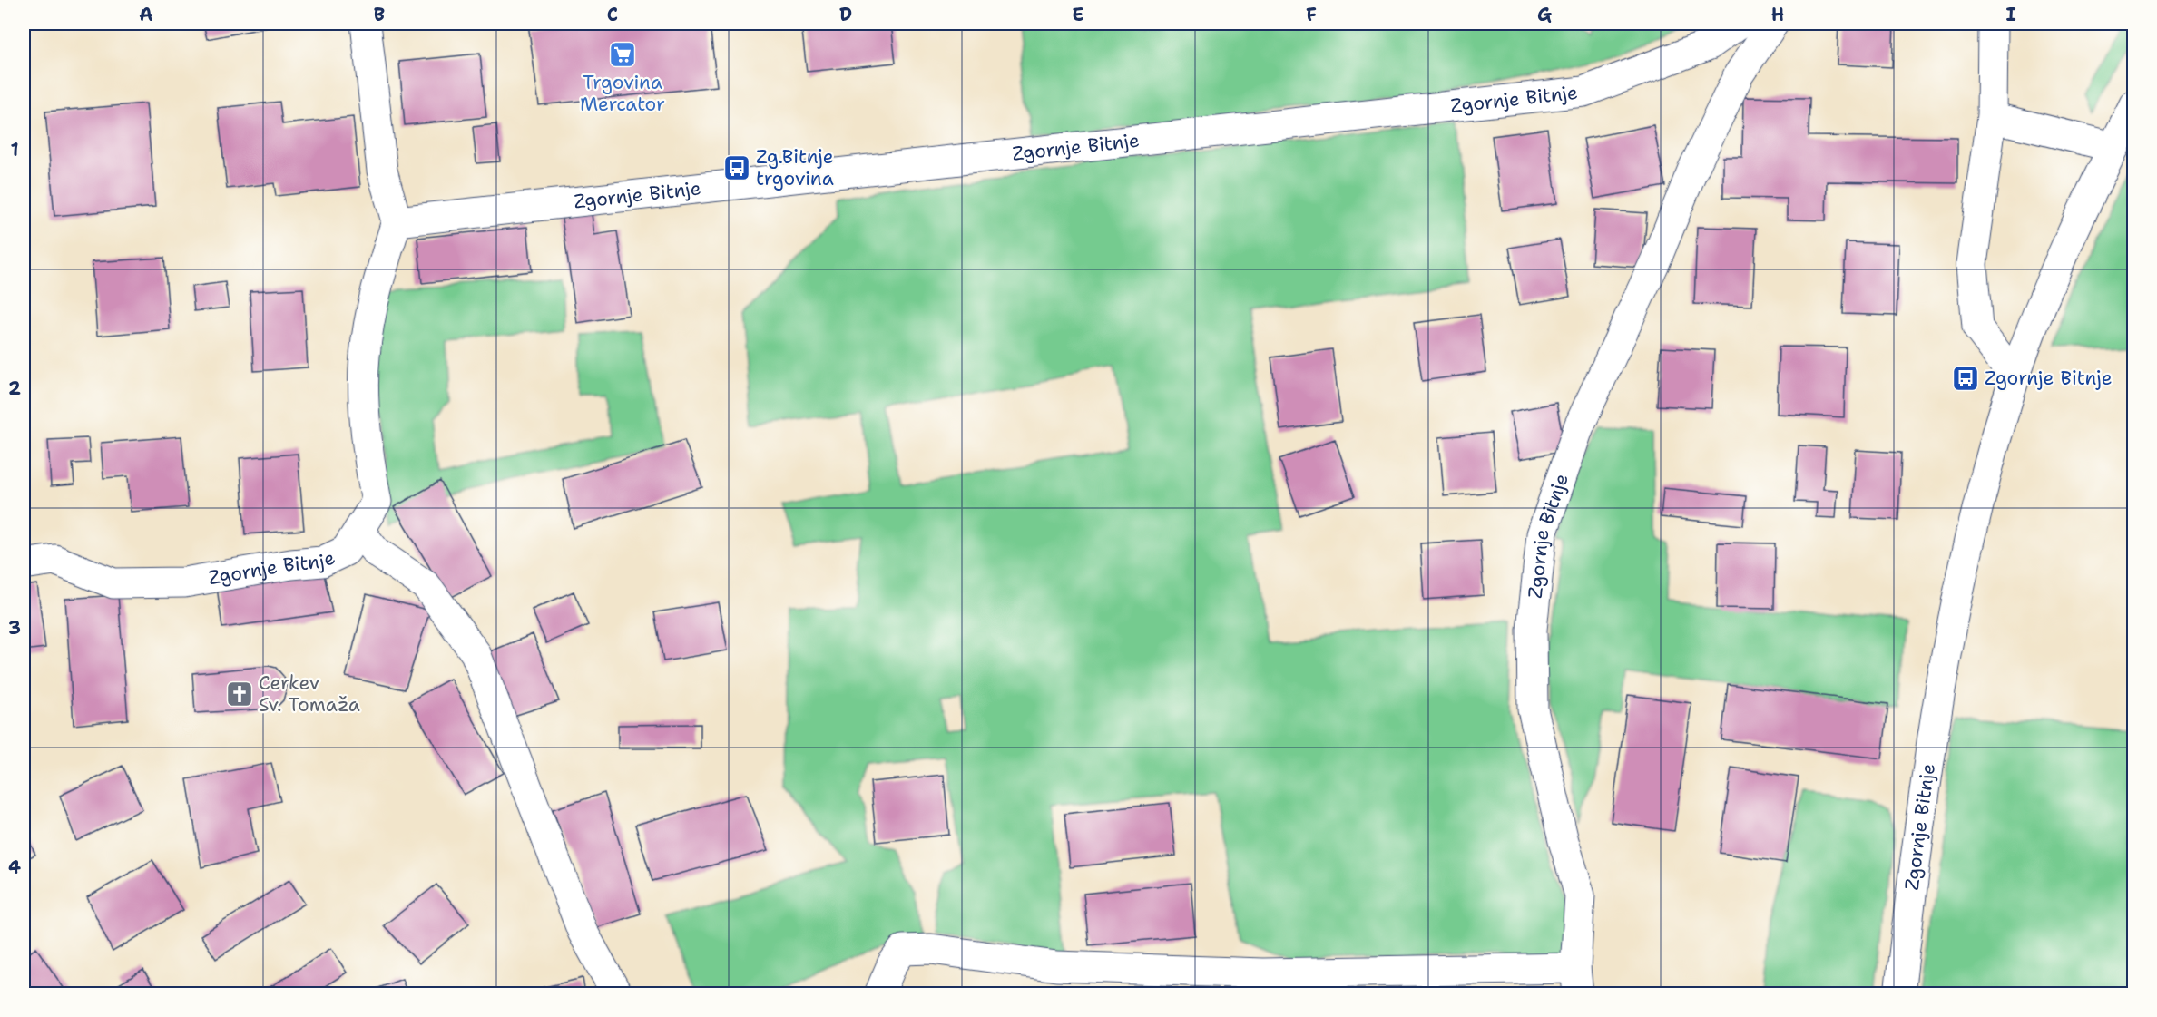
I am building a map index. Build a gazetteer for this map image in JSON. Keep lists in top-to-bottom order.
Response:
{
  "streets": {
    "street": ["Zgornje Bitnje"]
  },
  "places": {
    "supermarket": ["Trgovina Mercator"],
    "bus stop": ["Zg.Bitnje trgovina", "Zgornje Bitnje"],
    "church": ["Cerkev Sv. Tomaža"]
  },
  "grid": {
    "columns": [
      "A",
      "B",
      "C",
      "D",
      "E",
      "F",
      "G",
      "H",
      "I"
    ],
    "rows": [
      "1",
      "2",
      "3",
      "4"
    ]
  }
}
